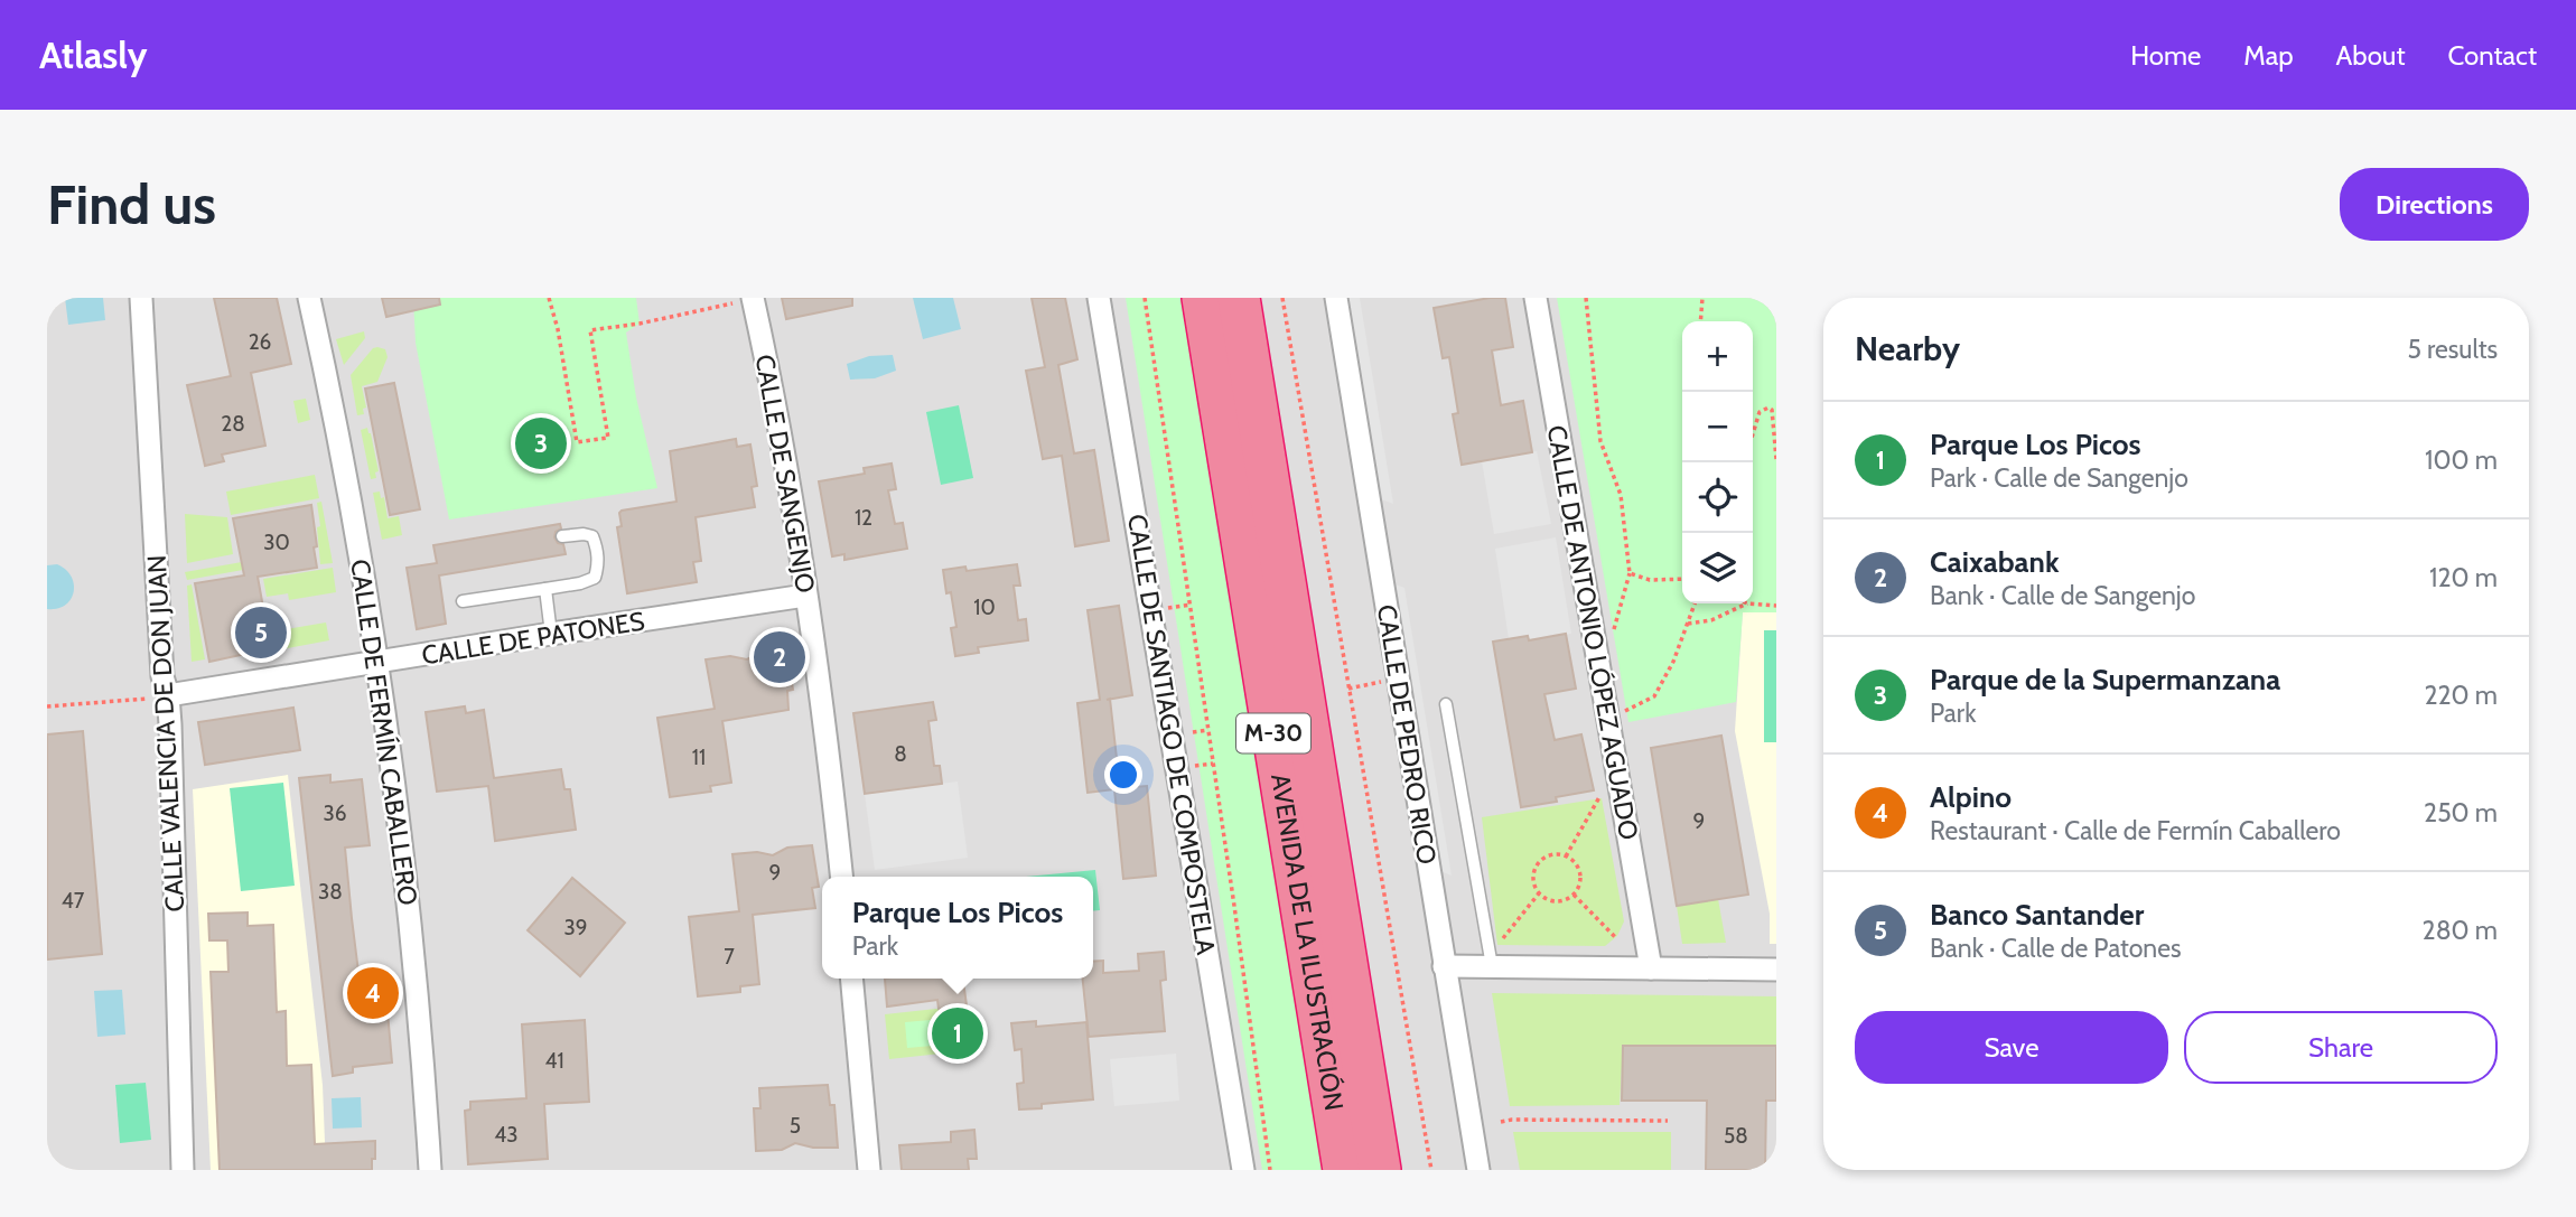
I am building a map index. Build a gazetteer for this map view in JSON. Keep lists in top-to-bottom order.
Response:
{
  "streets": {
    "highway": ["M-30", "AVENIDA DE LA ILUSTRACIÓN"],
    "street": [
      "CALLE DE SANGENJO",
      "CALLE DE ANTONIO LÓPEZ AGUADO",
      "CALLE DE PATONES",
      "CALLE DE FERMÍN CABALLERO",
      "CALLE VALENCIA DE DON JUAN",
      "CALLE DE SANTIAGO DE COMPOSTELA",
      "CALLE DE PEDRO RICO"
    ]
  },
  "crossings": [
    ["CALLE DE SANGENJO", "CALLE DE PATONES"],
    ["CALLE DE PATONES", "CALLE DE FERMÍN CABALLERO"],
    ["CALLE DE PATONES", "CALLE VALENCIA DE DON JUAN"]
  ],
  "house_numbers": [
    "26",
    "28",
    "12",
    "30",
    "10",
    "8",
    "11",
    "36",
    "9",
    "9",
    "38",
    "47",
    "39",
    "7",
    "41",
    "5",
    "43",
    "58"
  ],
  "page": {
    "header": "Atlasly",
    "nav": [
      "Home",
      "Map",
      "About",
      "Contact"
    ],
    "buttons": [
      "Directions",
      ["Save", "Share"]
    ],
    "title": "Find us",
    "heading": ["Nearby", "5 results"],
    "map_buttons": ["+", "−"],
    "list": [
      {
        "mark": "1",
        "name": "Parque Los Picos",
        "note": "Park · Calle de Sangenjo",
        "value": "100 m"
      },
      {
        "mark": "2",
        "name": "Caixabank",
        "note": "Bank · Calle de Sangenjo",
        "value": "120 m"
      },
      {
        "mark": "3",
        "name": "Parque de la Supermanzana",
        "note": "Park",
        "value": "220 m"
      },
      {
        "mark": "4",
        "name": "Alpino",
        "note": "Restaurant · Calle de Fermín Caballero",
        "value": "250 m"
      },
      {
        "mark": "5",
        "name": "Banco Santander",
        "note": "Bank · Calle de Patones",
        "value": "280 m"
      }
    ],
    "pins": [
      "3",
      "5",
      "2",
      "4",
      "1"
    ],
    "popup": ["Parque Los Picos", "Park"]
  }
}
